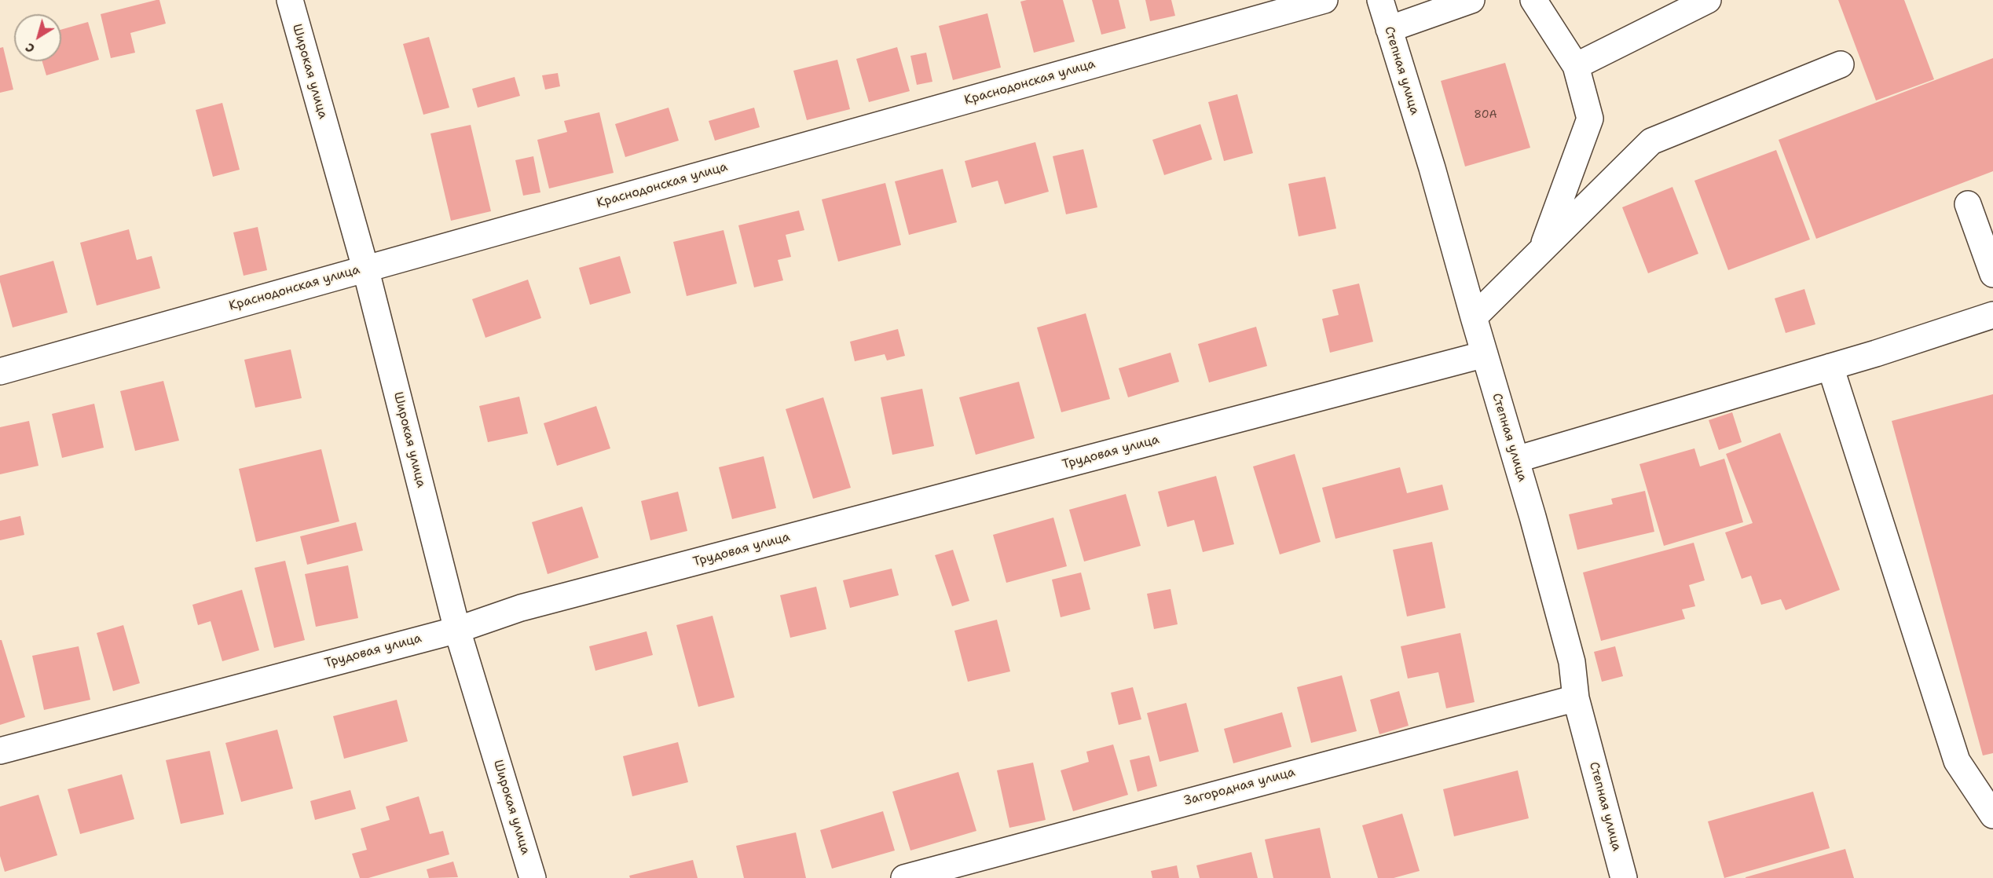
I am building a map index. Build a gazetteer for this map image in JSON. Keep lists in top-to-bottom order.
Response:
{
  "streets": {
    "street": [
      "Степная улица",
      "Широкая улица",
      "Краснодонская улица",
      "Трудовая улица",
      "Загородная улица"
    ]
  },
  "crossings": [
    ["Степная улица", "Трудовая улица"],
    ["Степная улица", "Загородная улица"],
    ["Широкая улица", "Краснодонская улица"],
    ["Широкая улица", "Трудовая улица"]
  ],
  "house_numbers": ["80А"],
  "north": "bottom left"
}
